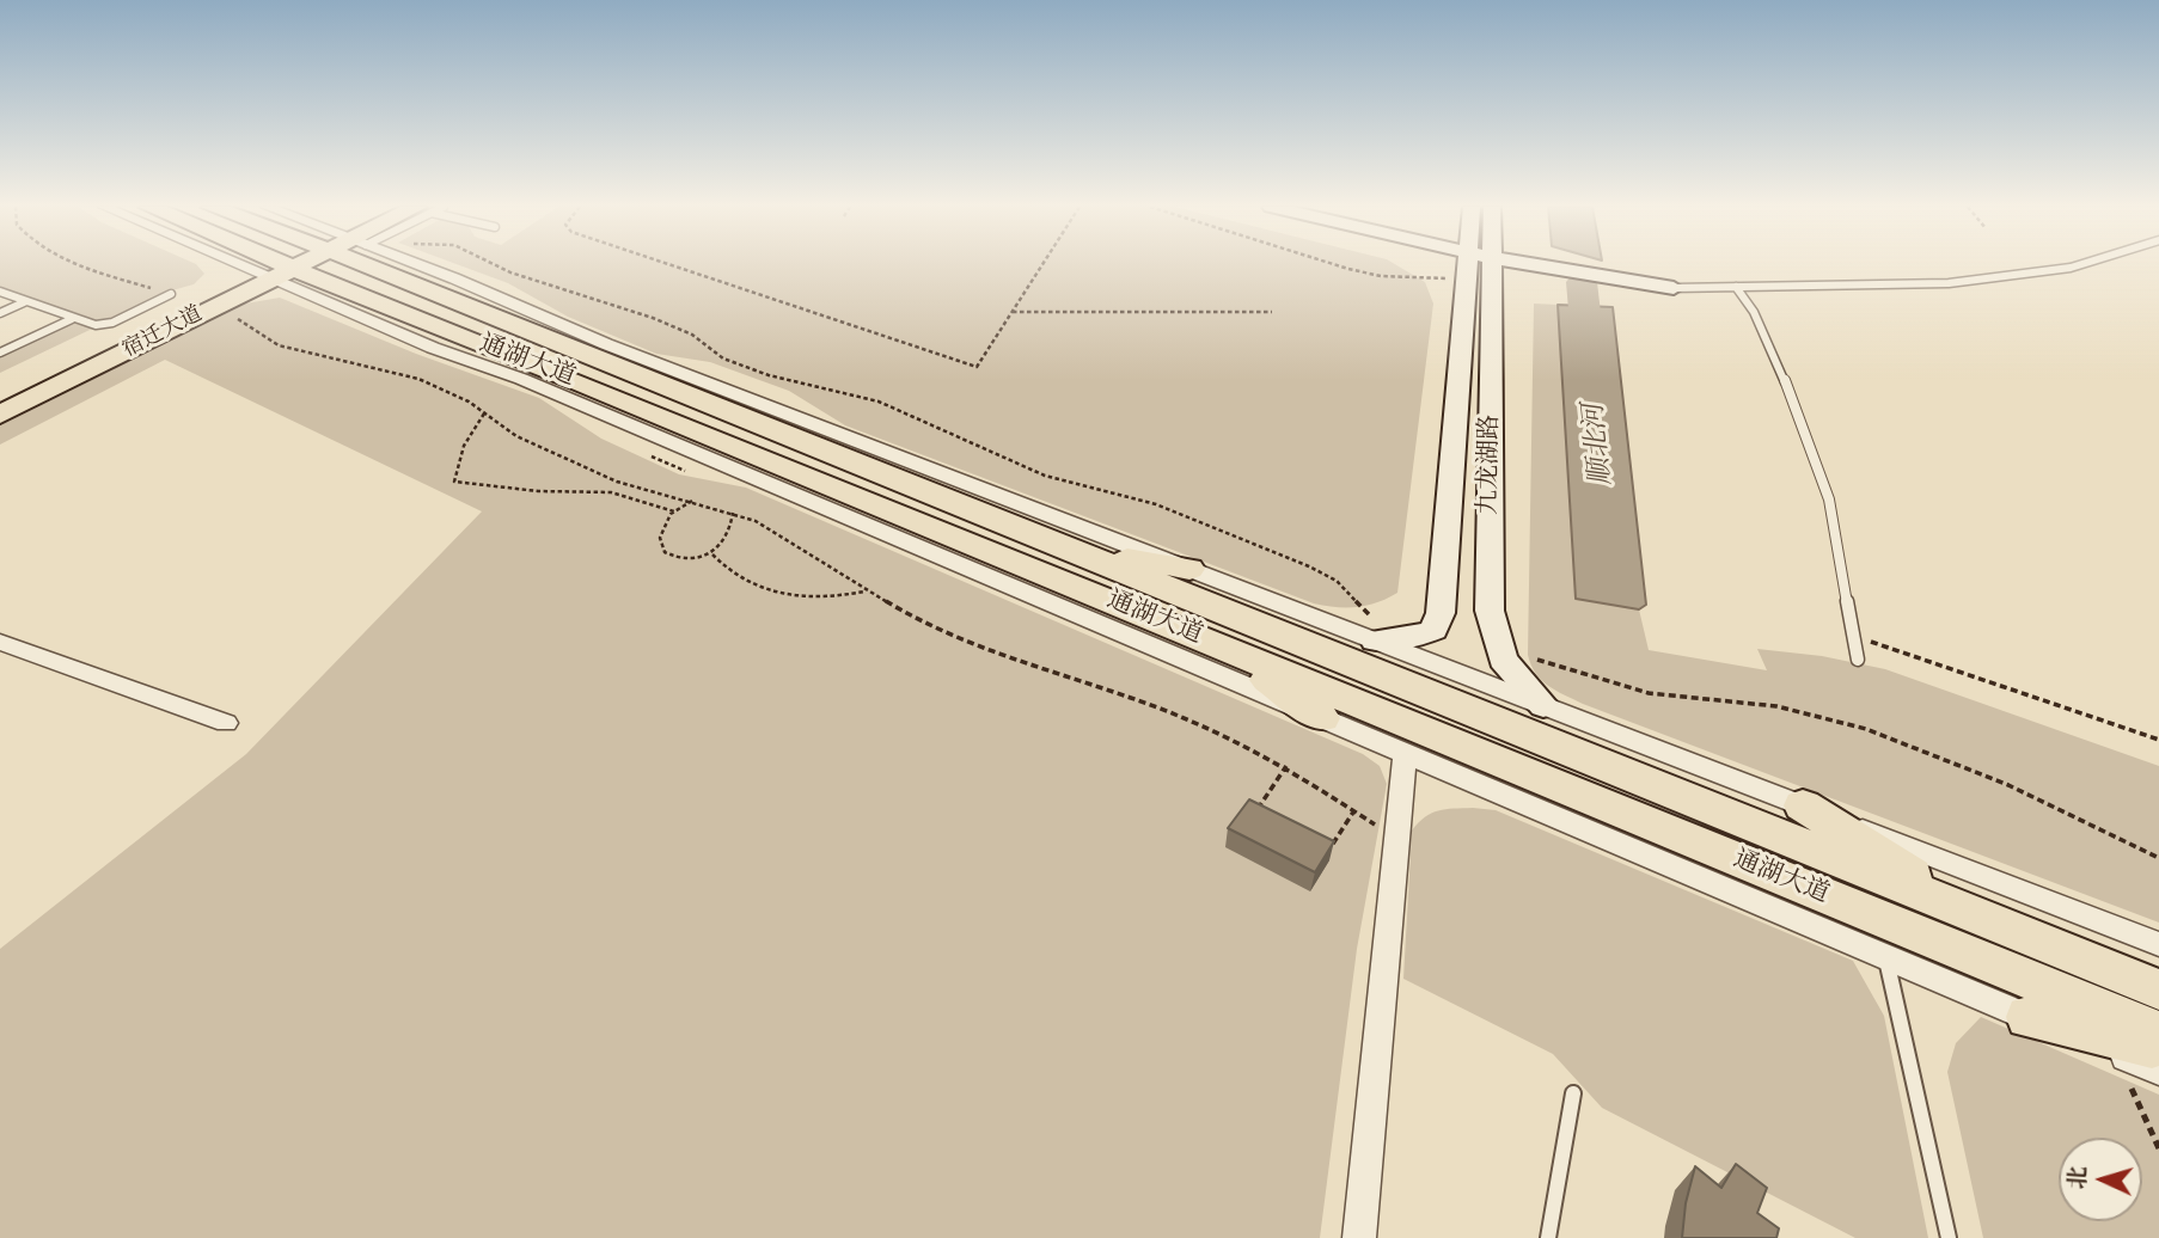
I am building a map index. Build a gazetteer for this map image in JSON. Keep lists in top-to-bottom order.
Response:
{
  "streets": {
    "main road": ["宿迁大道", "通湖大道"],
    "street": ["九龙湖路"]
  },
  "water": ["顺北河"],
  "north": "left"
}
